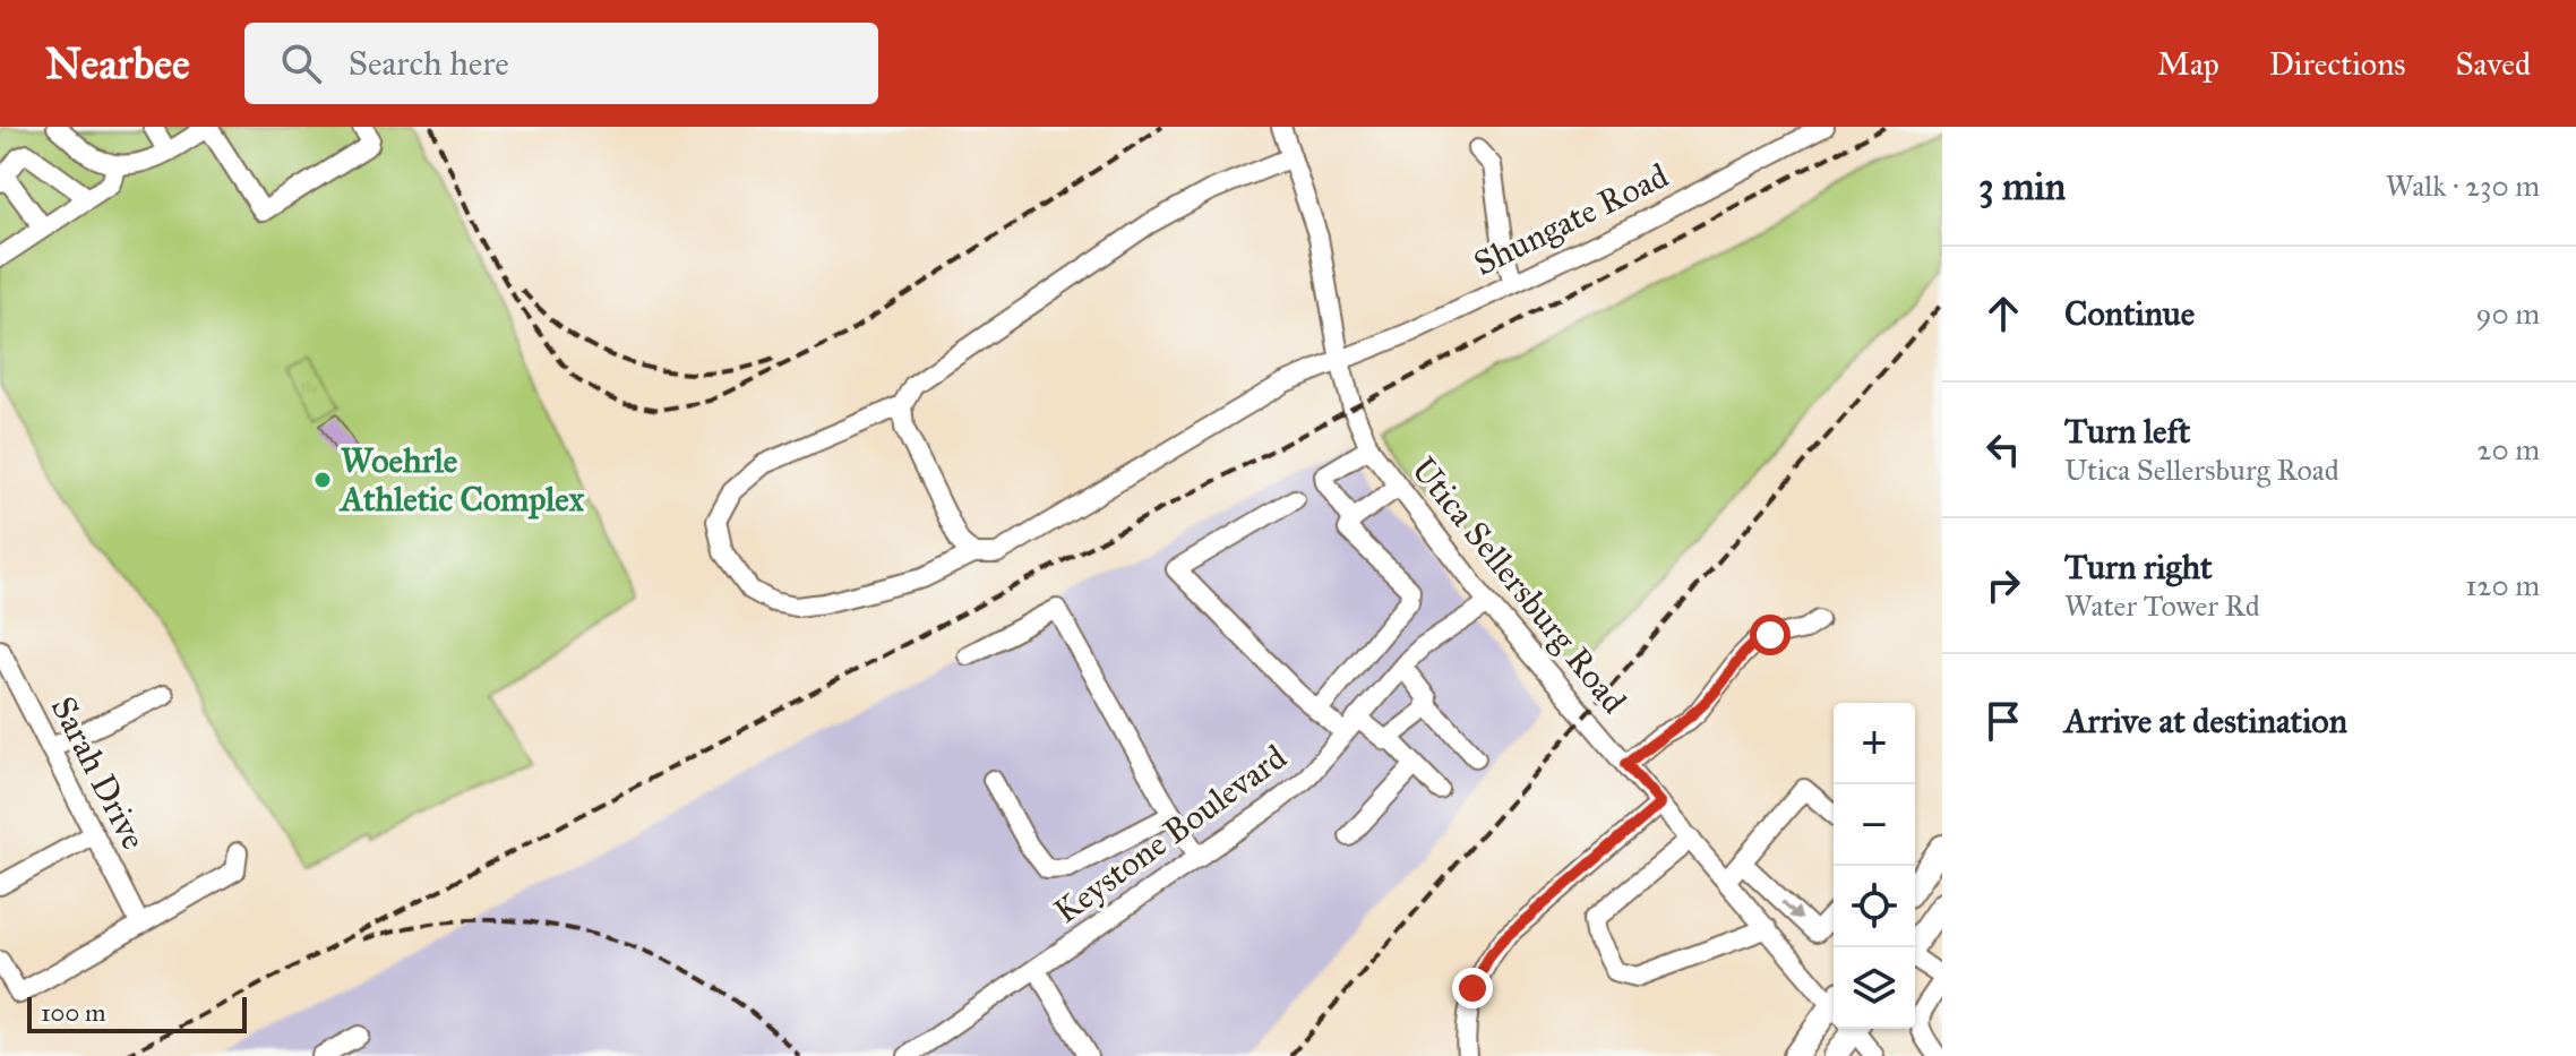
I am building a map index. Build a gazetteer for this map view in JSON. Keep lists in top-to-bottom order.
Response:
{
  "streets": {
    "street": [
      "Shungate Road",
      "Utica Sellersburg Road",
      "Sarah Drive",
      "Keystone Boulevard"
    ]
  },
  "crossings": [
    ["Shungate Road", "Utica Sellersburg Road"],
    ["Utica Sellersburg Road", "Keystone Boulevard"]
  ],
  "places": ["Woehrle Athletic Complex"],
  "scale_bar": "100 m",
  "page": {
    "header": "Nearbee",
    "search": "Search here",
    "nav": ["Map", "Directions", "Saved"],
    "heading": ["3 min", "Walk · 230 m"],
    "list": [
      ["Continue", "90 m"],
      ["Turn left", "Utica Sellersburg Road", "20 m"],
      ["Turn right", "Water Tower Rd", "120 m"],
      "Arrive at destination"
    ],
    "map_buttons": ["+", "−"],
    "scale": "100 m"
  }
}
